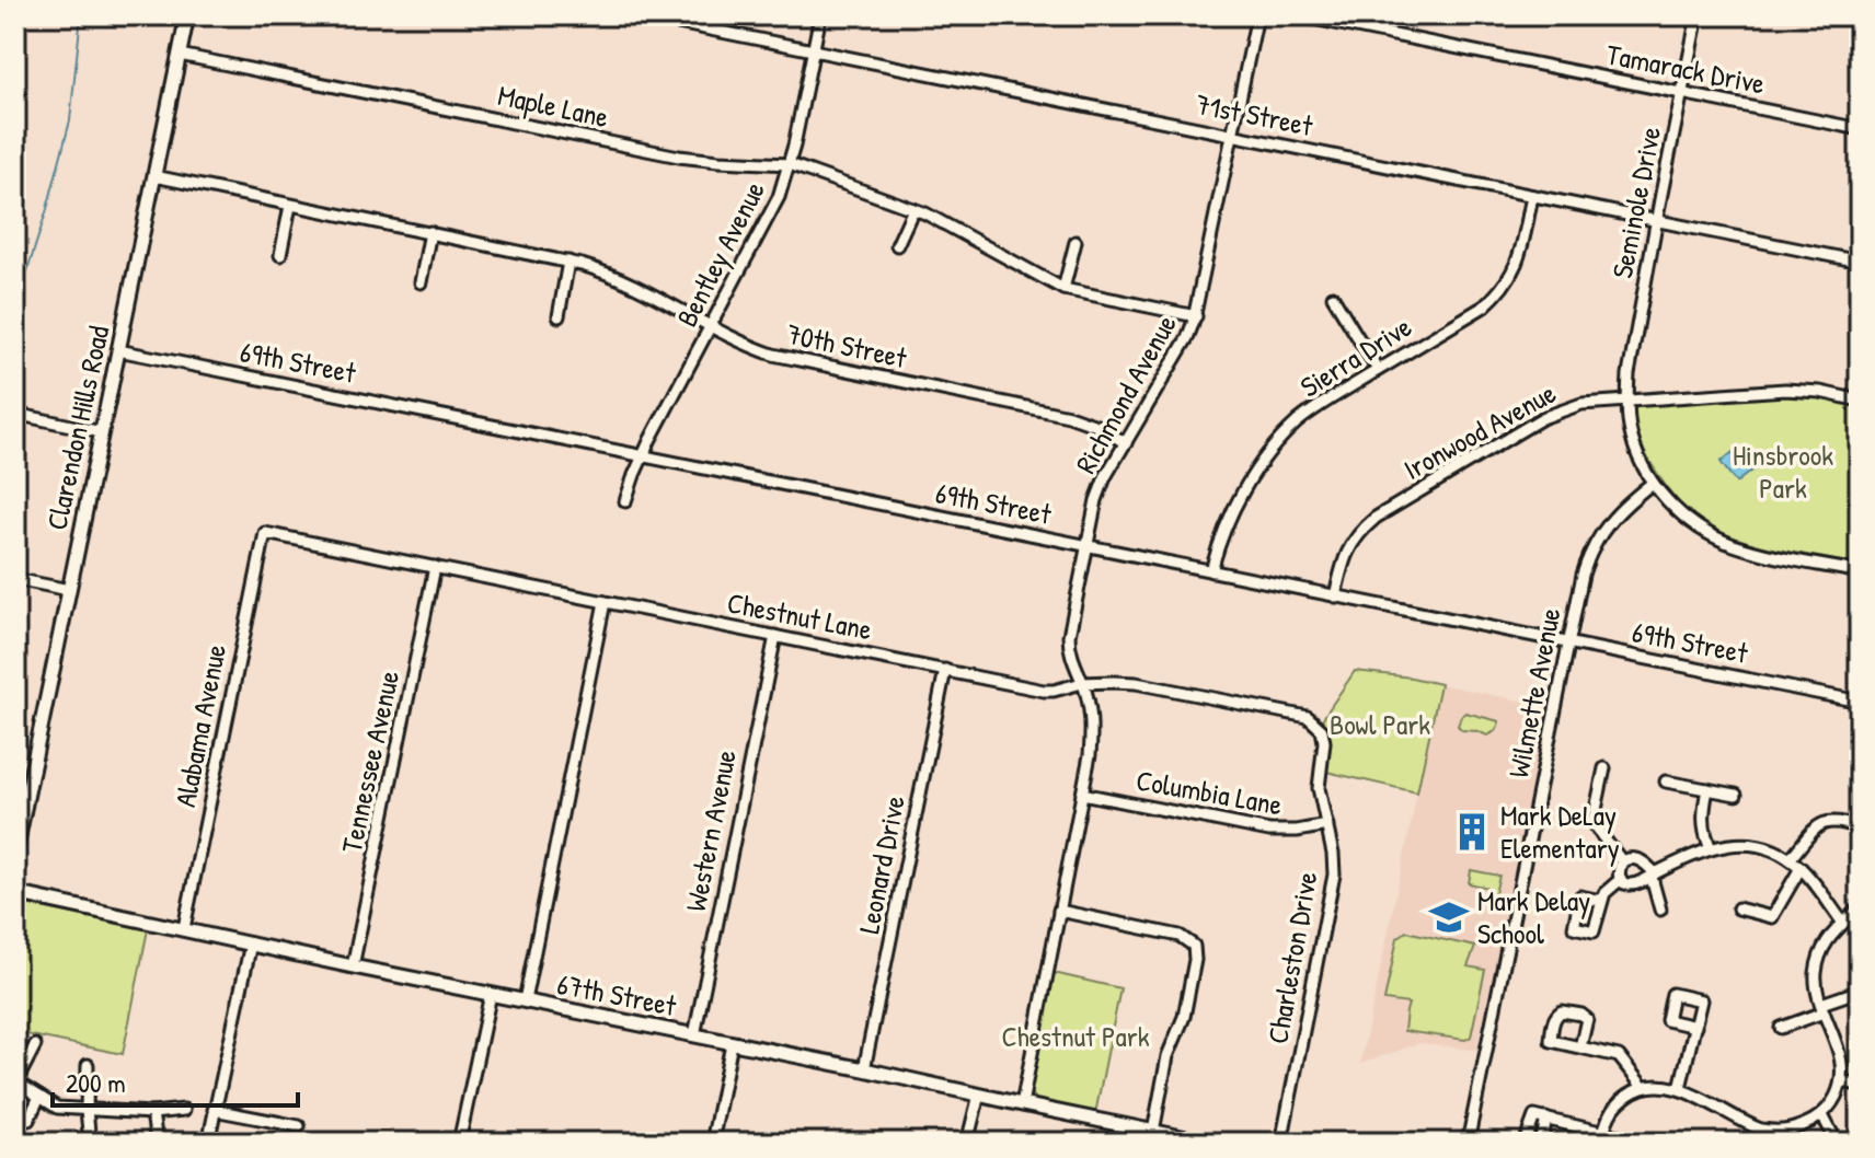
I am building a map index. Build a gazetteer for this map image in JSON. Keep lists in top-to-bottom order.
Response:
{
  "streets": {
    "street": [
      "Tamarack Drive",
      "Maple Lane",
      "71st Street",
      "Seminole Drive",
      "Bentley Avenue",
      "70th Street",
      "Sierra Drive",
      "69th Street",
      "Richmond Avenue",
      "Clarendon Hills Road",
      "Ironwood Avenue",
      "Chestnut Lane",
      "Wilmette Avenue",
      "Alabama Avenue",
      "Tennessee Avenue",
      "Columbia Lane",
      "Western Avenue",
      "Leonard Drive",
      "Charleston Drive",
      "67th Street"
    ]
  },
  "crossings": [
    ["Tamarack Drive", "Seminole Drive"],
    ["Maple Lane", "Bentley Avenue"],
    ["Maple Lane", "Richmond Avenue"],
    ["Maple Lane", "Clarendon Hills Road"],
    ["71st Street", "Seminole Drive"],
    ["71st Street", "Bentley Avenue"],
    ["71st Street", "Sierra Drive"],
    ["71st Street", "Richmond Avenue"],
    ["Seminole Drive", "Ironwood Avenue"],
    ["Seminole Drive", "Wilmette Avenue"],
    ["Bentley Avenue", "70th Street"],
    ["Bentley Avenue", "69th Street"],
    ["70th Street", "Richmond Avenue"],
    ["70th Street", "Clarendon Hills Road"],
    ["Sierra Drive", "69th Street"],
    ["69th Street", "Richmond Avenue"],
    ["69th Street", "Clarendon Hills Road"],
    ["69th Street", "Ironwood Avenue"],
    ["69th Street", "Wilmette Avenue"],
    ["Richmond Avenue", "Chestnut Lane"],
    ["Richmond Avenue", "Columbia Lane"],
    ["Richmond Avenue", "67th Street"],
    ["Chestnut Lane", "Alabama Avenue"],
    ["Chestnut Lane", "Tennessee Avenue"],
    ["Chestnut Lane", "Western Avenue"],
    ["Chestnut Lane", "Leonard Drive"],
    ["Chestnut Lane", "Charleston Drive"],
    ["Alabama Avenue", "67th Street"],
    ["Tennessee Avenue", "67th Street"],
    ["Columbia Lane", "Charleston Drive"],
    ["Western Avenue", "67th Street"],
    ["Leonard Drive", "67th Street"]
  ],
  "parks": ["Hinsbrook Park", "Bowl Park", "Chestnut Park"],
  "places": {
    "building": ["Mark DeLay Elementary"],
    "school or university": ["Mark Delay School"]
  },
  "scale_bar": "200 m"
}
